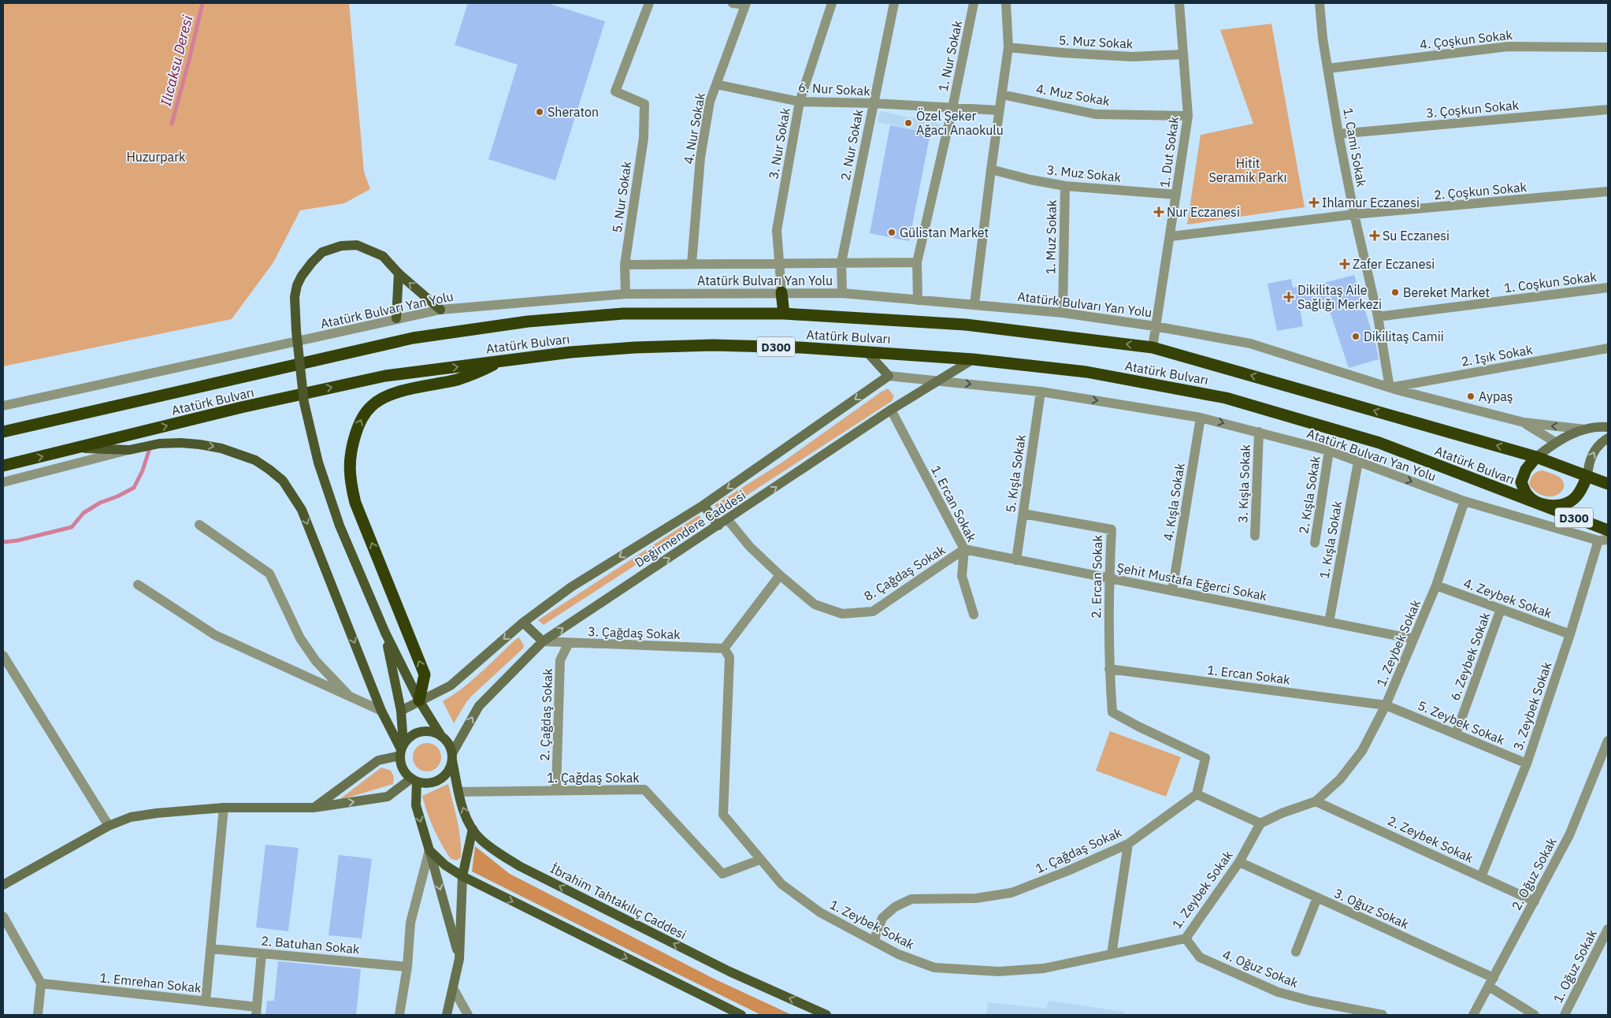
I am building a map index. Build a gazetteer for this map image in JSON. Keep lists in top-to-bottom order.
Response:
{
  "streets": {
    "highway": ["Atatürk Bulvarı", "D300"],
    "main road": ["İbrahim Tahtakılıç Caddesi"],
    "street": [
      "4. Çoşkun Sokak",
      "5. Muz Sokak",
      "1. Nur Sokak",
      "6. Nur Sokak",
      "4. Muz Sokak",
      "3. Çoşkun Sokak",
      "4. Nur Sokak",
      "3. Nur Sokak",
      "2. Nur Sokak",
      "1. Cami Sokak",
      "1. Dut Sokak",
      "3. Muz Sokak",
      "2. Çoşkun Sokak",
      "5. Nur Sokak",
      "1. Muz Sokak",
      "Atatürk Bulvarı Yan Yolu",
      "1. Coşkun Sokak",
      "2. Işık Sokak",
      "5. Kışla Sokak",
      "3. Kışla Sokak",
      "2. Kışla Sokak",
      "4. Kışla Sokak",
      "1. Ercan Sokak",
      "Değirmendere Caddesi",
      "1. Kışla Sokak",
      "8. Çağdaş Sokak",
      "2. Ercan Sokak",
      "Şehit Mustafa Eğerci Sokak",
      "4. Zeybek Sokak",
      "3. Çağdaş Sokak",
      "1. Zeybek Sokak",
      "6. Zeybek Sokak",
      "3. Zeybek Sokak",
      "2. Çağdaş Sokak",
      "5. Zeybek Sokak",
      "1. Çağdaş Sokak",
      "2. Zeybek Sokak",
      "2. Oğuz Sokak",
      "3. Oğuz Sokak",
      "2. Batuhan Sokak",
      "1. Oğuz Sokak",
      "4. Oğuz Sokak",
      "1. Emrehan Sokak"
    ]
  },
  "crossings": [
    ["4. Çoşkun Sokak", "1. Cami Sokak"],
    ["5. Muz Sokak", "1. Dut Sokak"],
    ["1. Nur Sokak", "6. Nur Sokak"],
    ["1. Nur Sokak", "Atatürk Bulvarı Yan Yolu"],
    ["6. Nur Sokak", "4. Nur Sokak"],
    ["6. Nur Sokak", "3. Nur Sokak"],
    ["6. Nur Sokak", "2. Nur Sokak"],
    ["4. Muz Sokak", "1. Dut Sokak"],
    ["3. Çoşkun Sokak", "1. Cami Sokak"],
    ["3. Nur Sokak", "Atatürk Bulvarı Yan Yolu"],
    ["2. Nur Sokak", "Atatürk Bulvarı Yan Yolu"],
    ["1. Cami Sokak", "2. Çoşkun Sokak"],
    ["1. Cami Sokak", "Atatürk Bulvarı Yan Yolu"],
    ["1. Cami Sokak", "1. Coşkun Sokak"],
    ["1. Cami Sokak", "2. Işık Sokak"],
    ["1. Dut Sokak", "3. Muz Sokak"],
    ["1. Dut Sokak", "2. Çoşkun Sokak"],
    ["1. Dut Sokak", "Atatürk Bulvarı Yan Yolu"],
    ["1. Dut Sokak", "Atatürk Bulvarı"],
    ["3. Muz Sokak", "1. Muz Sokak"],
    ["5. Nur Sokak", "Atatürk Bulvarı Yan Yolu"],
    ["1. Muz Sokak", "Atatürk Bulvarı Yan Yolu"],
    ["Atatürk Bulvarı Yan Yolu", "2. Işık Sokak"],
    ["Atatürk Bulvarı Yan Yolu", "5. Kışla Sokak"],
    ["Atatürk Bulvarı Yan Yolu", "3. Kışla Sokak"],
    ["Atatürk Bulvarı Yan Yolu", "2. Kışla Sokak"],
    ["Atatürk Bulvarı Yan Yolu", "4. Kışla Sokak"],
    ["Atatürk Bulvarı Yan Yolu", "Değirmendere Caddesi"],
    ["Atatürk Bulvarı Yan Yolu", "1. Kışla Sokak"],
    ["Atatürk Bulvarı Yan Yolu", "1. Zeybek Sokak"],
    ["Atatürk Bulvarı Yan Yolu", "3. Zeybek Sokak"],
    ["Atatürk Bulvarı", "Değirmendere Caddesi"],
    ["5. Kışla Sokak", "2. Ercan Sokak"],
    ["5. Kışla Sokak", "Şehit Mustafa Eğerci Sokak"],
    ["4. Kışla Sokak", "Şehit Mustafa Eğerci Sokak"],
    ["1. Ercan Sokak", "Değirmendere Caddesi"],
    ["1. Ercan Sokak", "8. Çağdaş Sokak"],
    ["1. Ercan Sokak", "2. Ercan Sokak"],
    ["1. Ercan Sokak", "Şehit Mustafa Eğerci Sokak"],
    ["1. Ercan Sokak", "1. Zeybek Sokak"],
    ["1. Ercan Sokak", "5. Zeybek Sokak"],
    ["Değirmendere Caddesi", "8. Çağdaş Sokak"],
    ["Değirmendere Caddesi", "3. Çağdaş Sokak"],
    ["Değirmendere Caddesi", "İbrahim Tahtakılıç Caddesi"],
    ["1. Kışla Sokak", "Şehit Mustafa Eğerci Sokak"],
    ["8. Çağdaş Sokak", "Şehit Mustafa Eğerci Sokak"],
    ["2. Ercan Sokak", "Şehit Mustafa Eğerci Sokak"],
    ["2. Ercan Sokak", "1. Çağdaş Sokak"],
    ["Şehit Mustafa Eğerci Sokak", "1. Zeybek Sokak"],
    ["4. Zeybek Sokak", "1. Zeybek Sokak"],
    ["4. Zeybek Sokak", "6. Zeybek Sokak"],
    ["4. Zeybek Sokak", "3. Zeybek Sokak"],
    ["3. Çağdaş Sokak", "1. Zeybek Sokak"],
    ["3. Çağdaş Sokak", "2. Çağdaş Sokak"],
    ["1. Zeybek Sokak", "5. Zeybek Sokak"],
    ["1. Zeybek Sokak", "1. Çağdaş Sokak"],
    ["1. Zeybek Sokak", "2. Zeybek Sokak"],
    ["1. Zeybek Sokak", "3. Oğuz Sokak"],
    ["1. Zeybek Sokak", "4. Oğuz Sokak"],
    ["6. Zeybek Sokak", "5. Zeybek Sokak"],
    ["3. Zeybek Sokak", "5. Zeybek Sokak"],
    ["3. Zeybek Sokak", "2. Zeybek Sokak"],
    ["2. Çağdaş Sokak", "1. Çağdaş Sokak"],
    ["1. Çağdaş Sokak", "İbrahim Tahtakılıç Caddesi"],
    ["2. Zeybek Sokak", "2. Oğuz Sokak"],
    ["2. Oğuz Sokak", "3. Oğuz Sokak"]
  ],
  "water": ["Ilıcaksu Deresi"],
  "parks": ["Huzurpark", "Hitit Seramik Parkı"],
  "places": {
    "other": [
      "Sheraton",
      "Özel Şeker Ağacı Anaokulu",
      "Gülistan Market",
      "Bereket Market",
      "Dikilitaş Camii",
      "Aypaş"
    ],
    "health": [
      "Ihlamur Eczanesi",
      "Nur Eczanesi",
      "Su Eczanesi",
      "Zafer Eczanesi",
      "Dikilitaş Aile Sağlığı Merkezi"
    ]
  }
}
